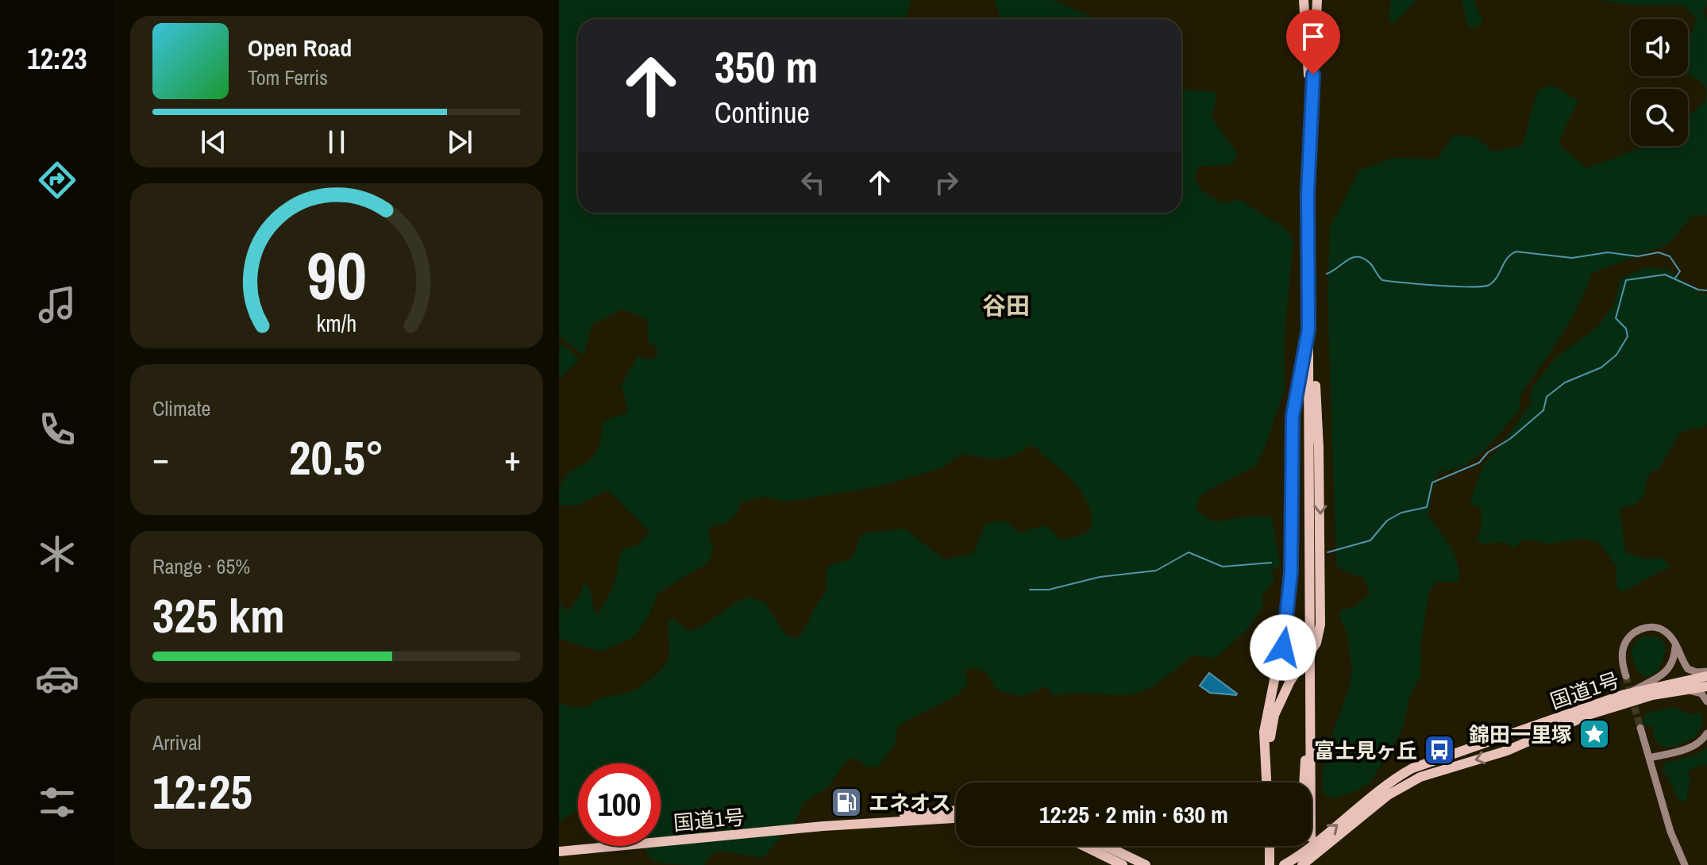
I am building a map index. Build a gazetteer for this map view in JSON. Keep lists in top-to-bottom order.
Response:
{
  "streets": {
    "highway": ["国道1号"]
  },
  "districts": ["谷田"],
  "places": {
    "place": ["錦田一里塚"],
    "bus stop": ["富士見ヶ丘"],
    "fuel station": ["エネオス"]
  },
  "page": {
    "tabs": "12:23",
    "turn": ["350 m", "Continue"],
    "song": ["Open Road", "Tom Ferris"],
    "tile": [
      "Climate",
      ["Range · 65%", "325 km"],
      ["Arrival", "12:25"]
    ],
    "heat": ["−", "20.5°", "+"],
    "limit": "100",
    "trip": "12:25 · 2 min · 630 m",
    "gauge": ["90", "km/h"]
  }
}
